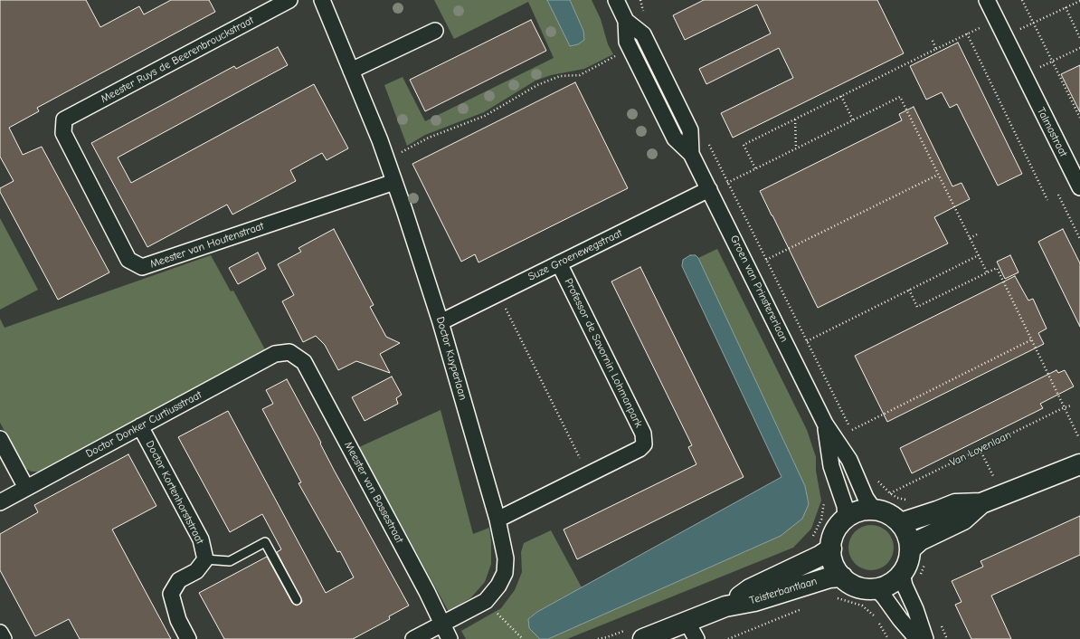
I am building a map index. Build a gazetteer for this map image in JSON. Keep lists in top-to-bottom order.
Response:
{
  "streets": {
    "main road": ["Teisterbantlaan"],
    "street": [
      "Meester Ruys de Beerenbrouckstraat",
      "Talmastraat",
      "Meester van Houtenstraat",
      "Suze Groenewegstraat",
      "Groen van Prinstererlaan",
      "Professor de Savornin Lohmanpark",
      "Doctor Kuyperlaan",
      "Doctor Donker Curtiusstraat",
      "Doctor Kortenhorststraat",
      "Meester van Bossestraat"
    ],
    "path": ["Van Lovenlaan"]
  },
  "crossings": [
    ["Meester Ruys de Beerenbrouckstraat", "Meester van Houtenstraat"],
    ["Meester van Houtenstraat", "Doctor Kuyperlaan"],
    ["Suze Groenewegstraat", "Groen van Prinstererlaan"],
    ["Suze Groenewegstraat", "Professor de Savornin Lohmanpark"],
    ["Suze Groenewegstraat", "Doctor Kuyperlaan"],
    ["Groen van Prinstererlaan", "Teisterbantlaan"],
    ["Professor de Savornin Lohmanpark", "Doctor Kuyperlaan"],
    ["Doctor Kuyperlaan", "Meester van Bossestraat"],
    ["Doctor Donker Curtiusstraat", "Doctor Kortenhorststraat"],
    ["Doctor Donker Curtiusstraat", "Meester van Bossestraat"]
  ]
}
